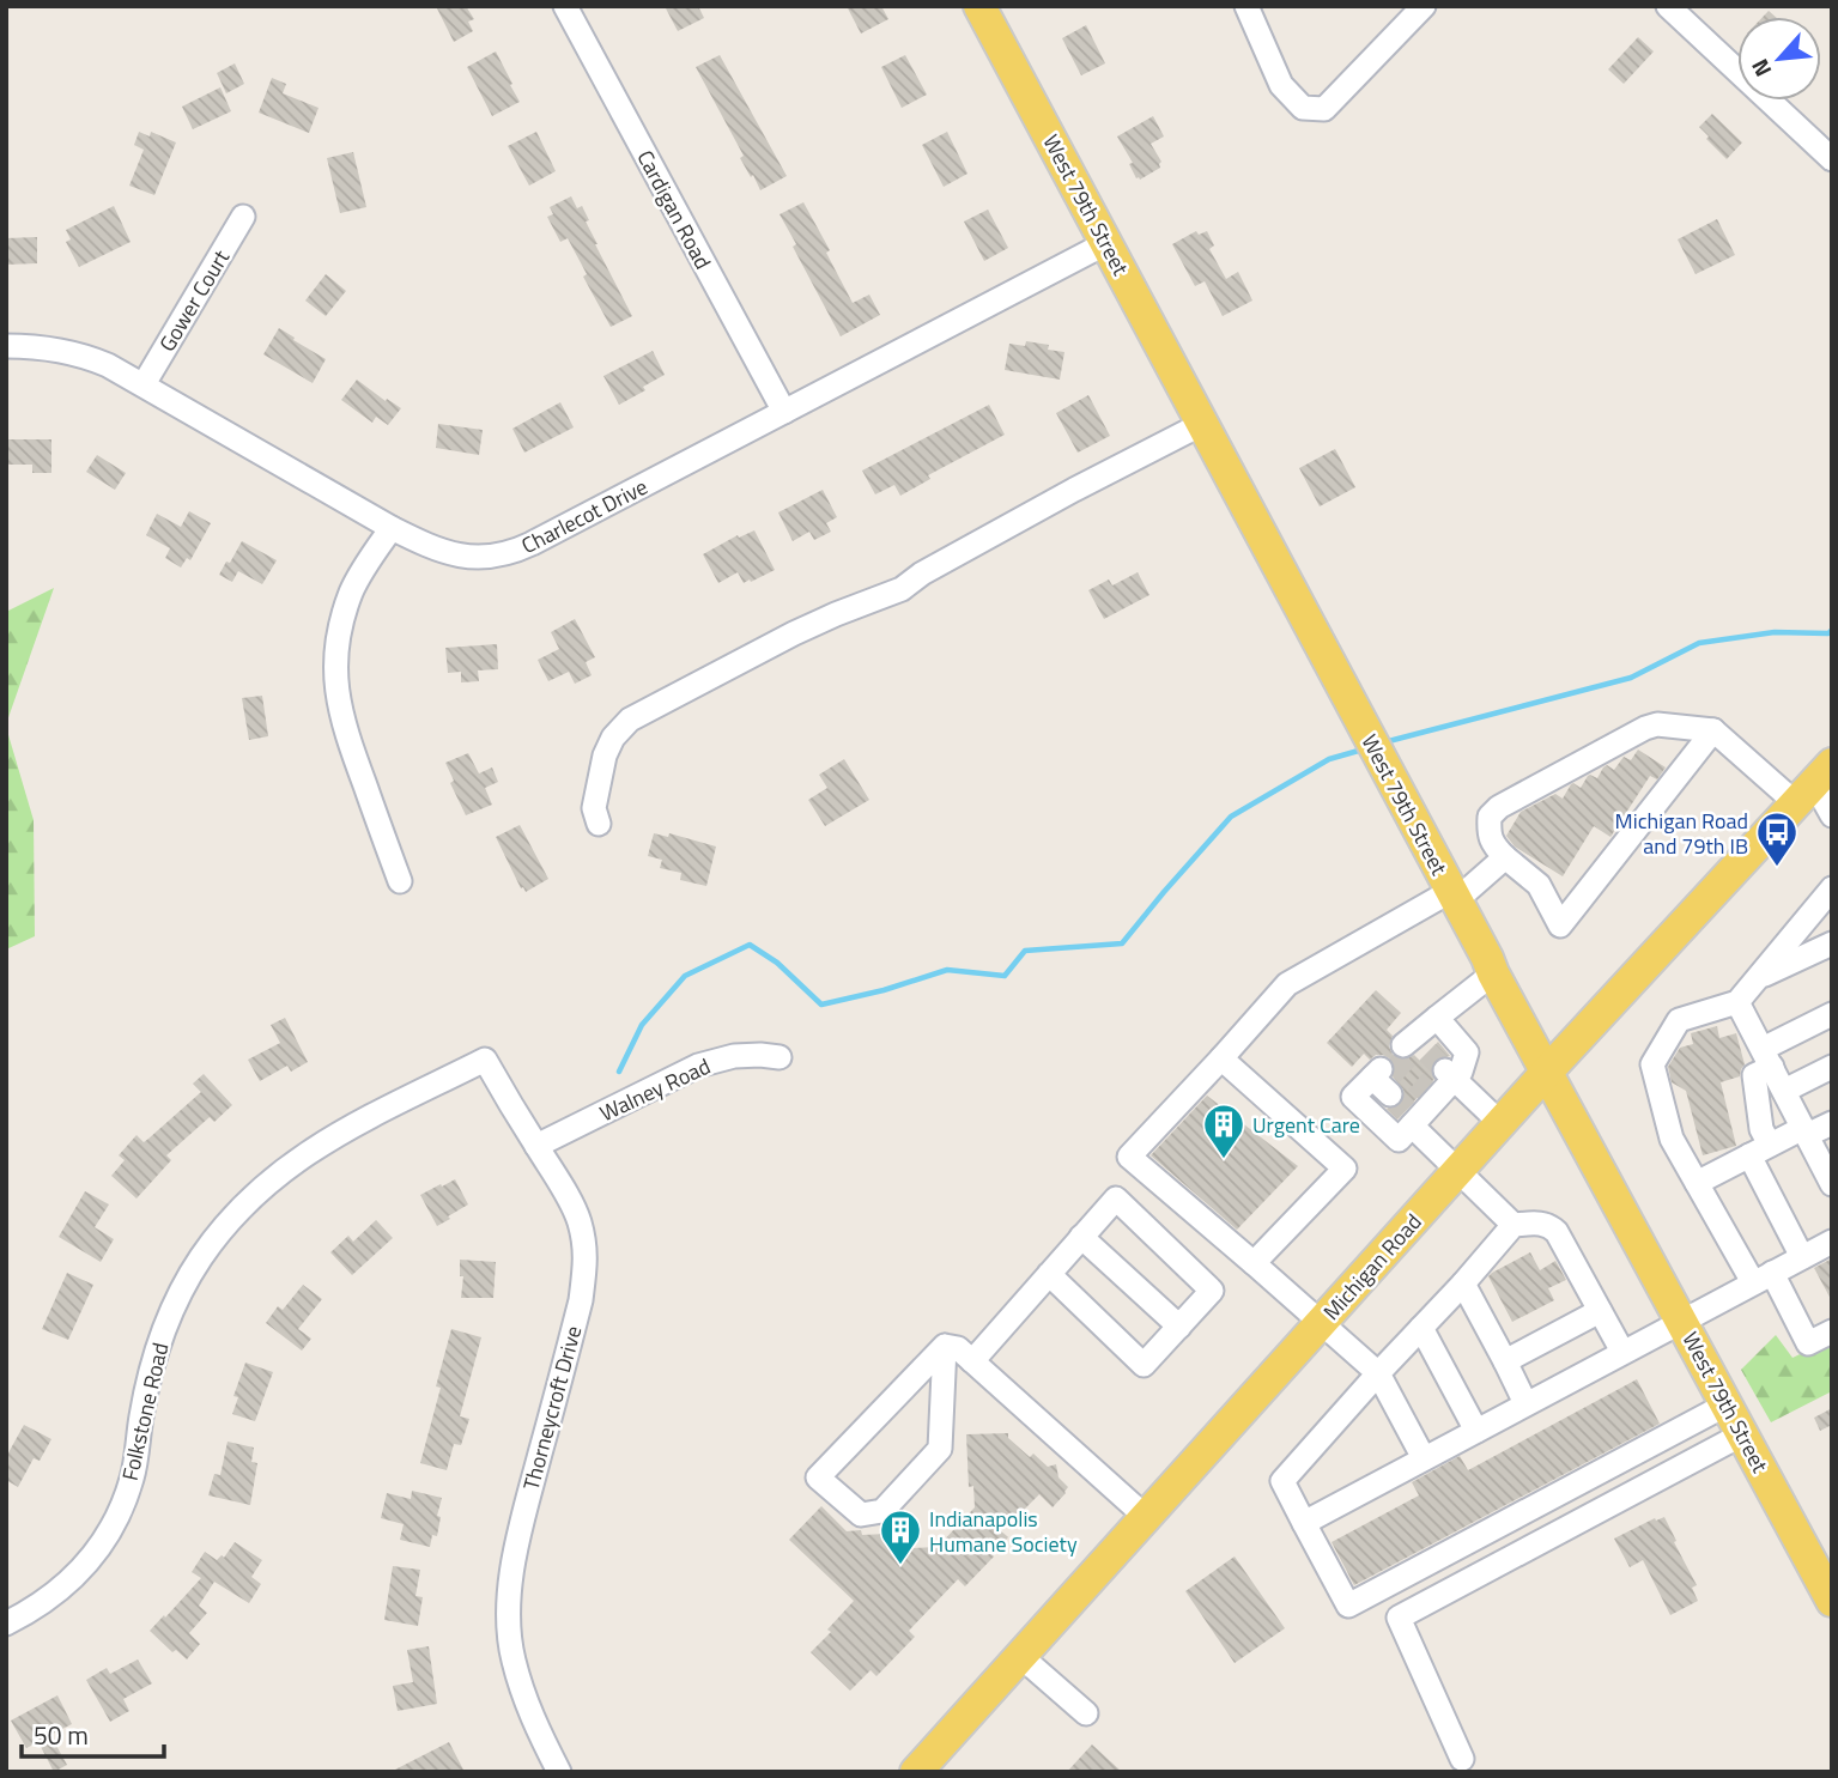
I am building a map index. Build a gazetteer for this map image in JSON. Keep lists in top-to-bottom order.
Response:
{
  "streets": {
    "main road": ["West 79th Street", "Michigan Road"],
    "street": [
      "Cardigan Road",
      "Gower Court",
      "Charlecot Drive",
      "Walney Road",
      "Thorneycroft Drive",
      "Folkstone Road"
    ]
  },
  "crossings": [
    ["West 79th Street", "Charlecot Drive"],
    ["West 79th Street", "Michigan Road"],
    ["Cardigan Road", "Charlecot Drive"],
    ["Gower Court", "Charlecot Drive"],
    ["Walney Road", "Thorneycroft Drive"],
    ["Thorneycroft Drive", "Folkstone Road"]
  ],
  "places": {
    "bus stop": ["Michigan Road and 79th IB"],
    "building": ["Urgent Care", "Indianapolis Humane Society"]
  },
  "scale_bar": "50 m",
  "north": "bottom left"
}
